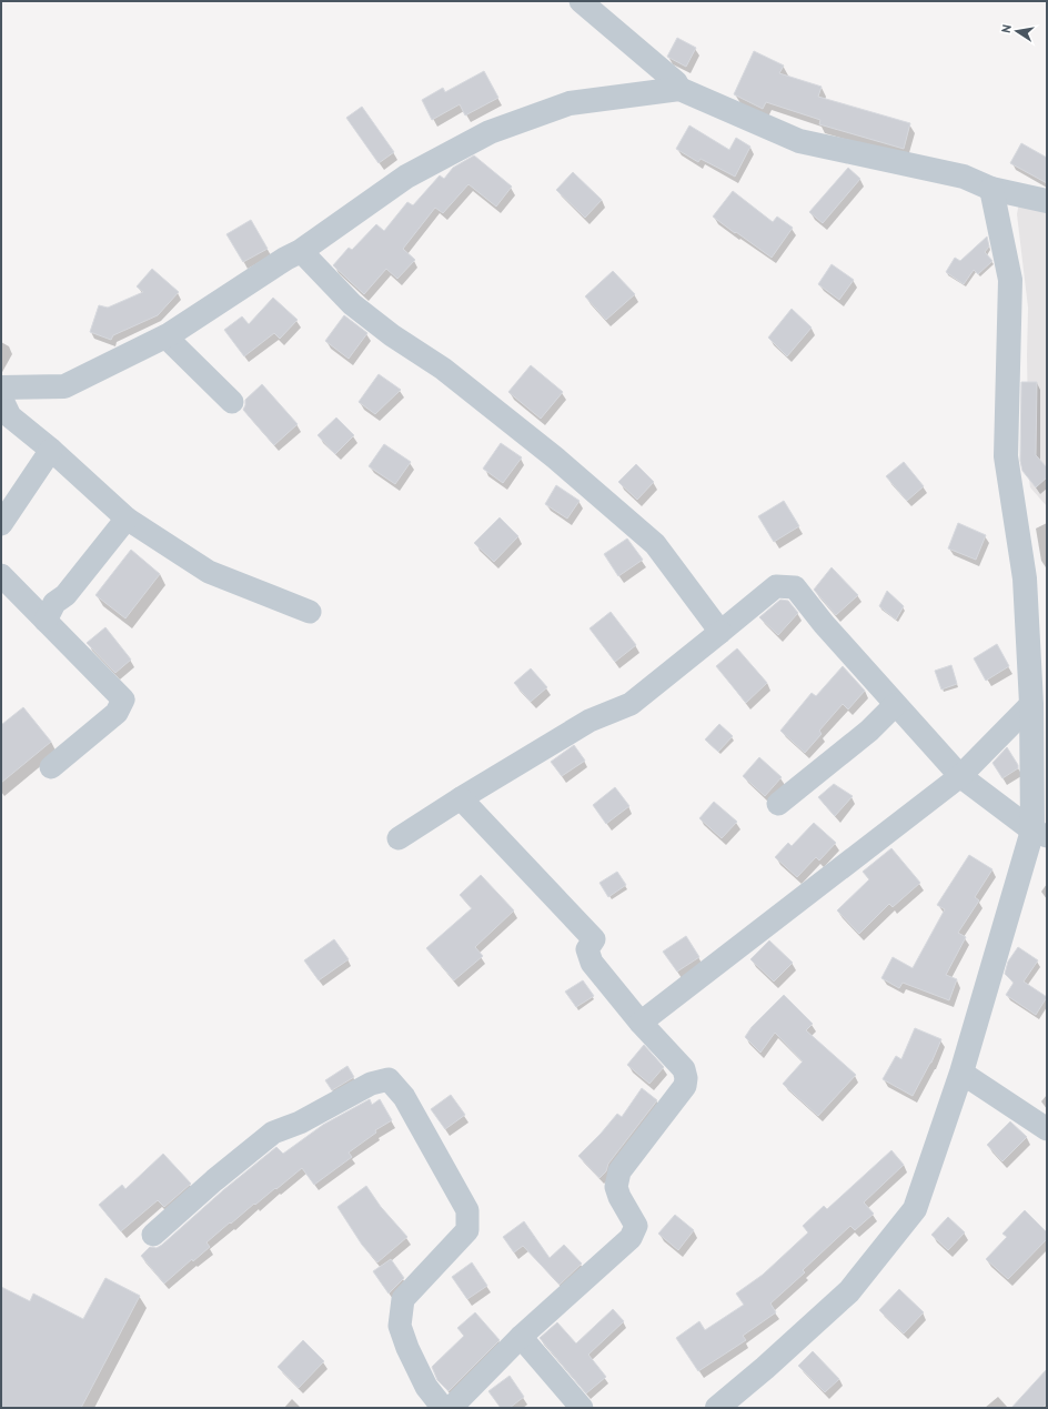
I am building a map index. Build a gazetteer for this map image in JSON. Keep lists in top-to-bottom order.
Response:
{
  "north": "left"
}
